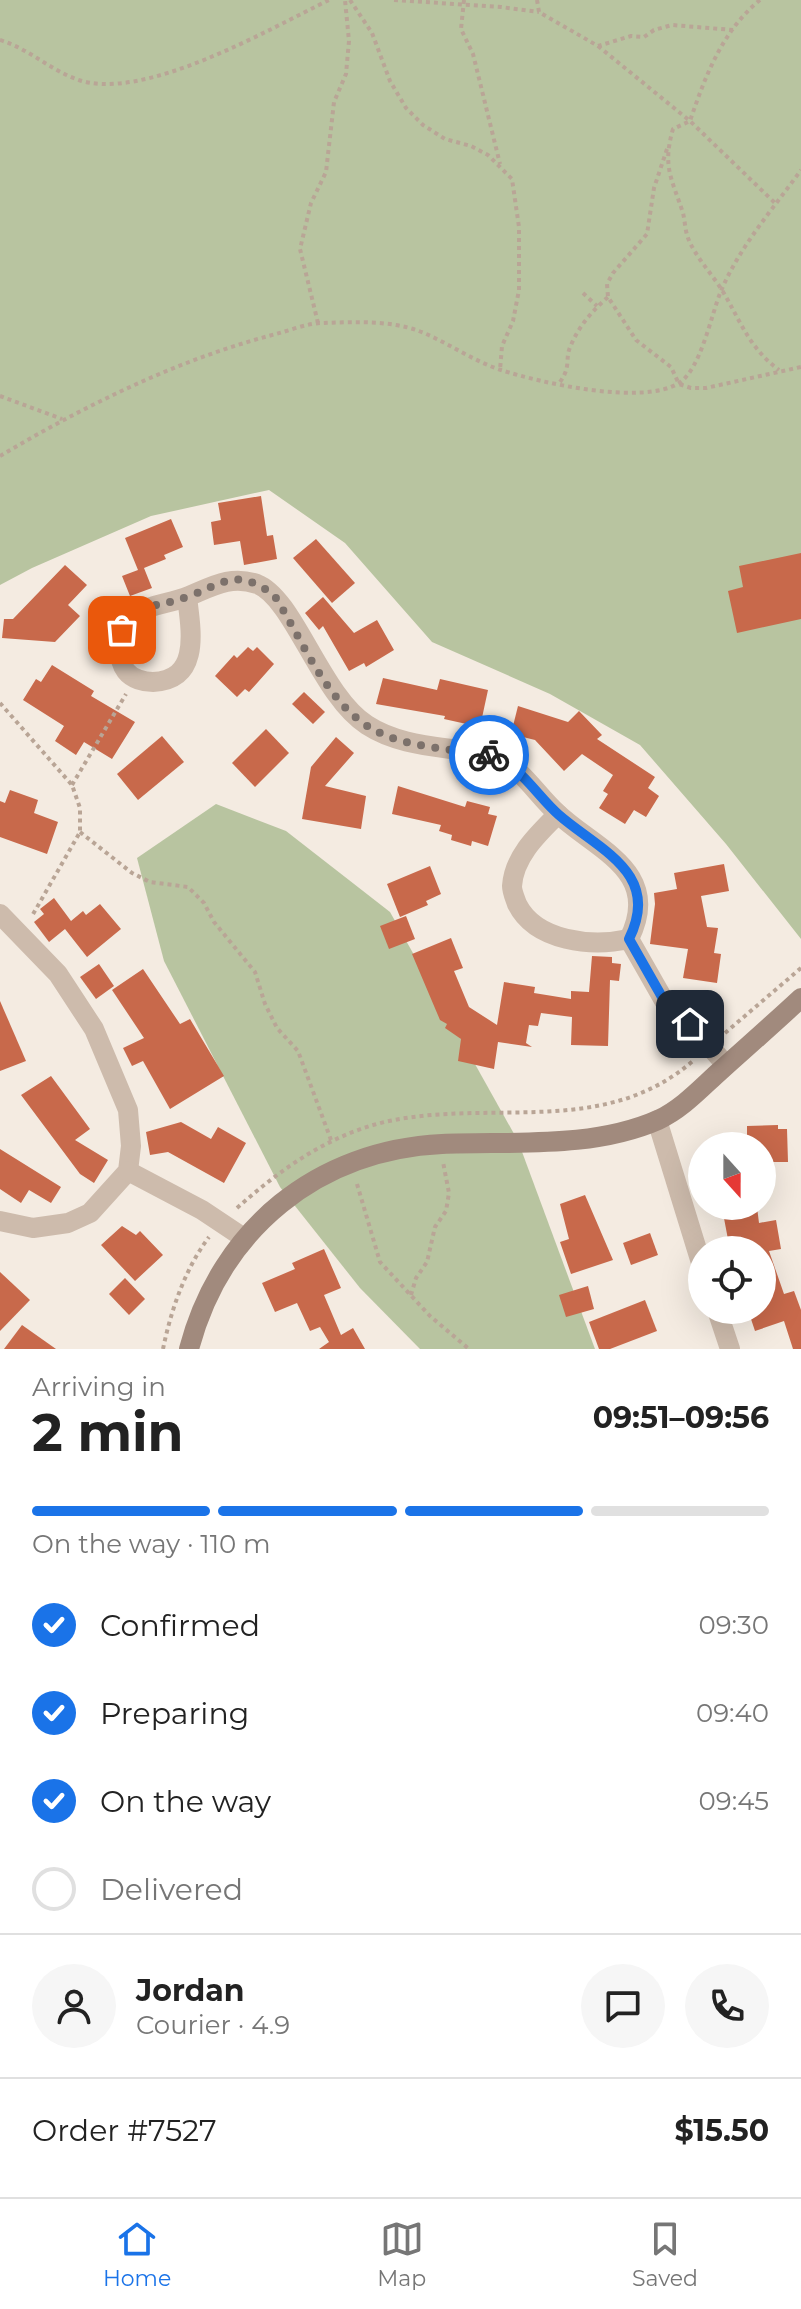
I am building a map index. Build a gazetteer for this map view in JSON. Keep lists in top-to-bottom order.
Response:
{
  "north": "bottom",
  "page": {
    "heading": ["2 min", "Arriving in", "09:51–09:56"],
    "panel": [
      "Jordan",
      "Courier · 4.9",
      "Order #7527",
      "$15.50"
    ],
    "bar": "On the way · 110 m",
    "list": [
      ["Confirmed", "09:30"],
      ["Preparing", "09:40"],
      ["On the way", "09:45"],
      "Delivered"
    ],
    "tabs": ["Home", "Map", "Saved"]
  }
}
